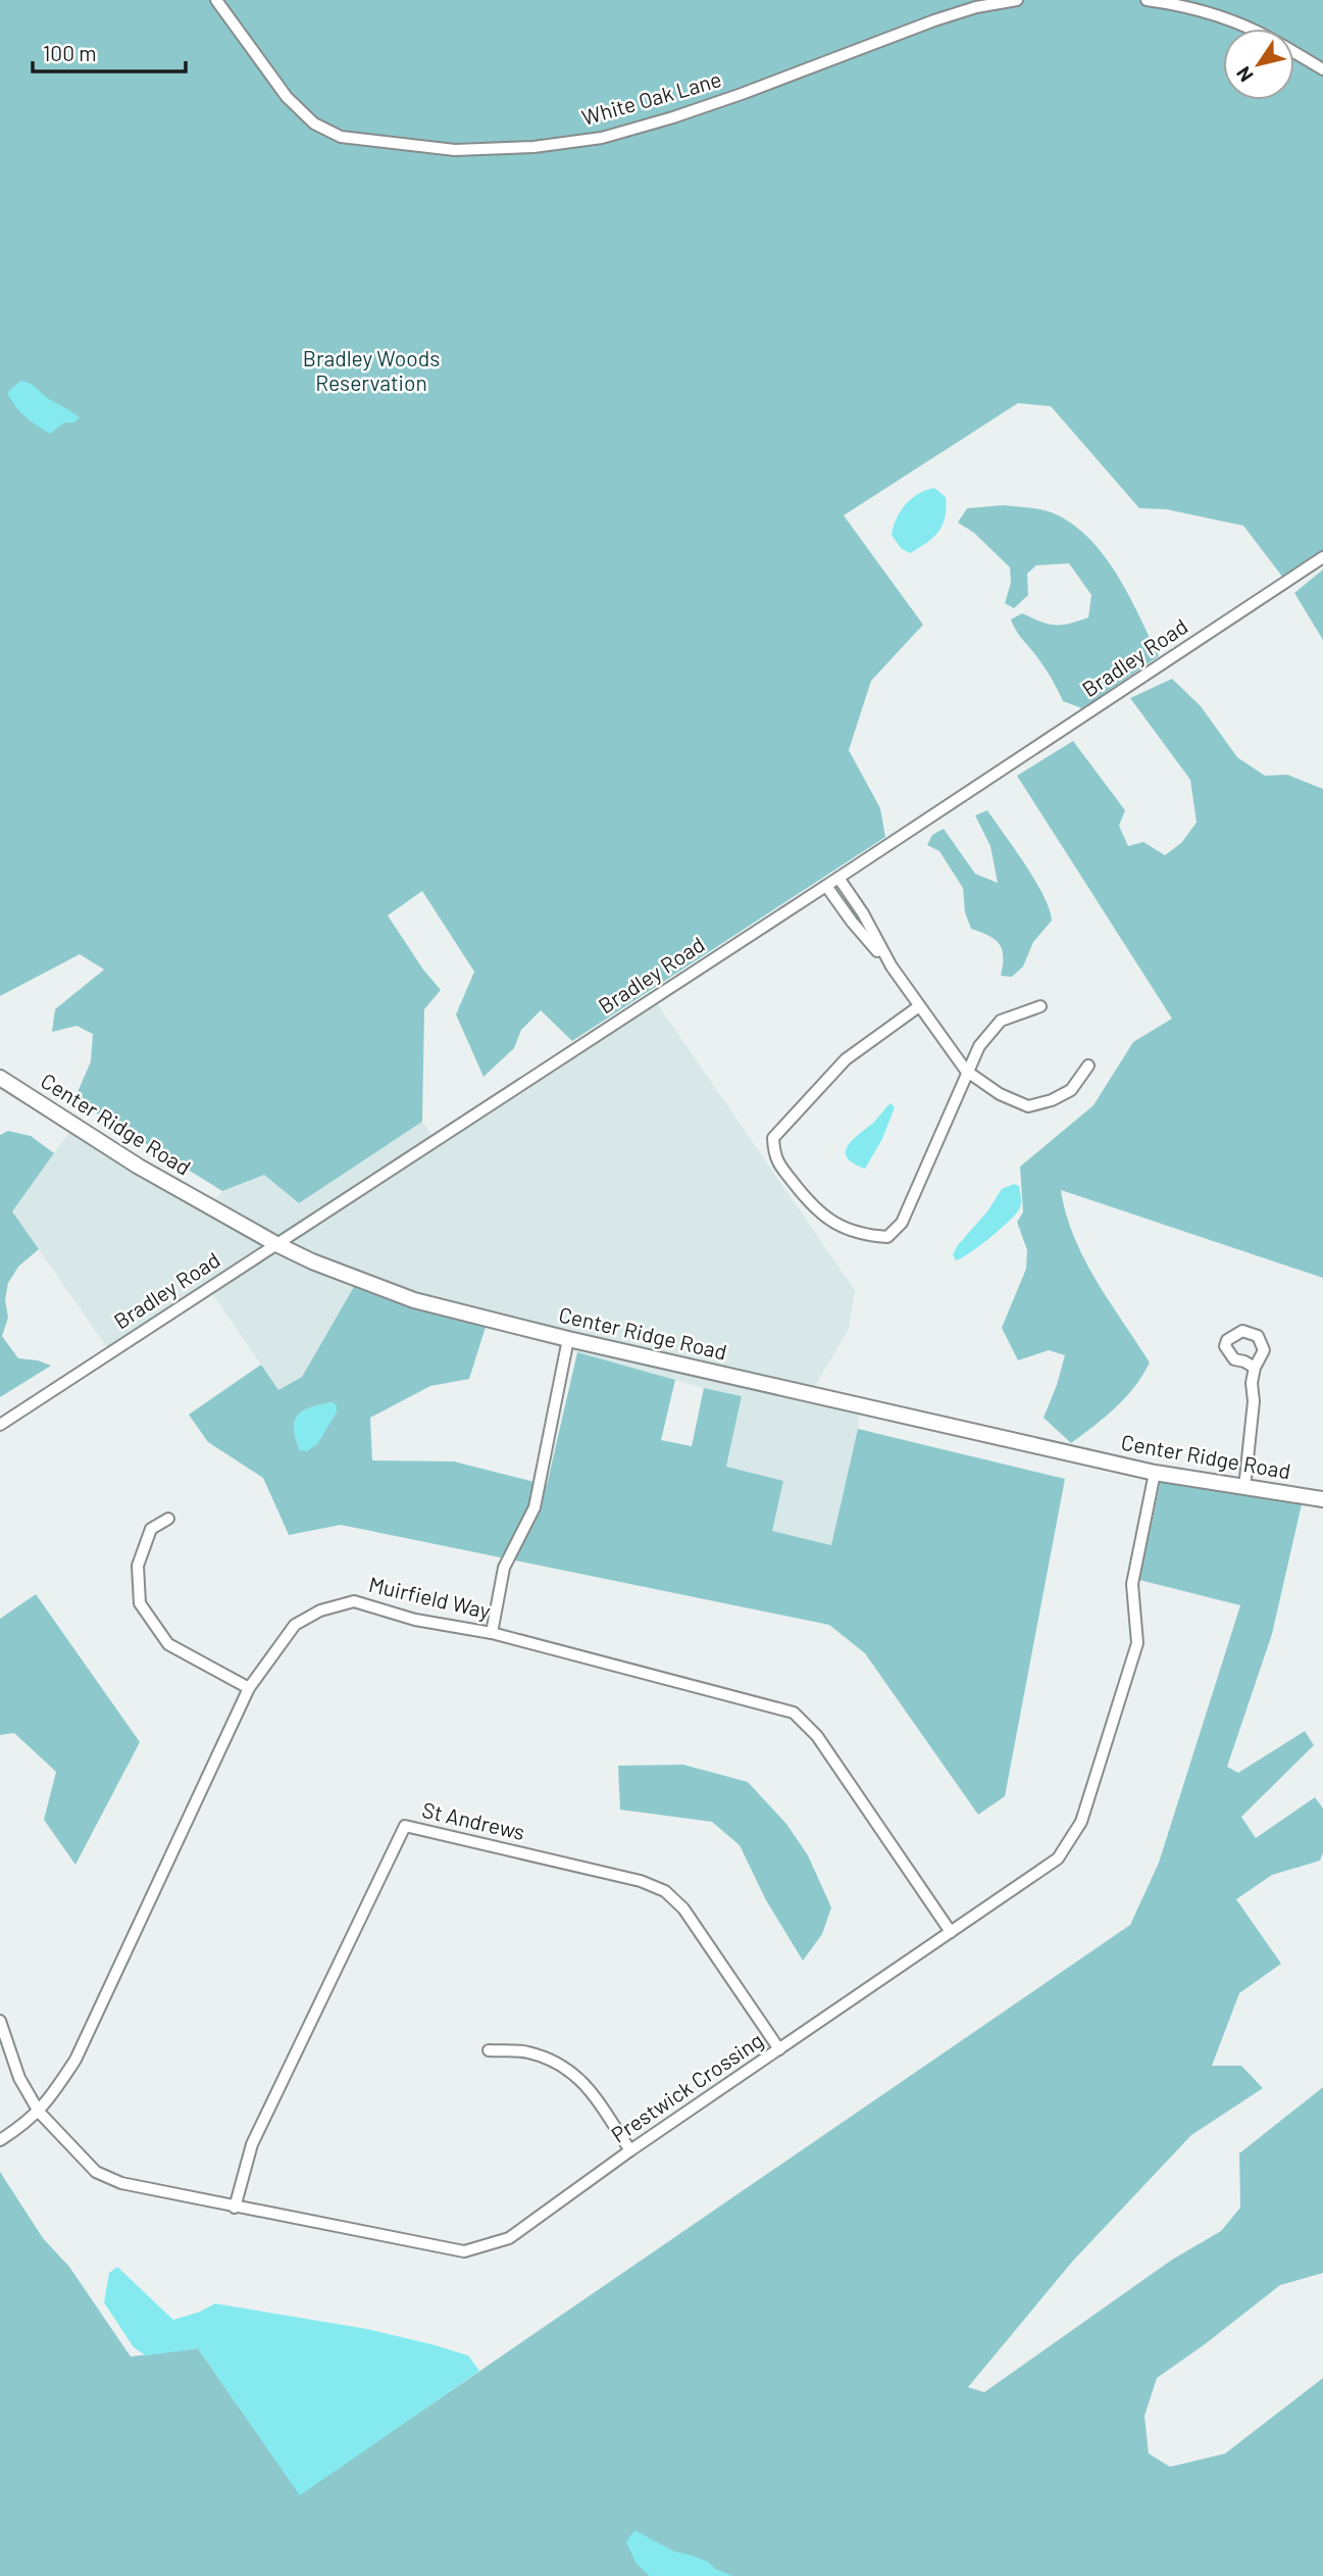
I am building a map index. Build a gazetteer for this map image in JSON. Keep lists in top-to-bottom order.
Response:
{
  "streets": {
    "main road": ["Center Ridge Road"],
    "street": [
      "White Oak Lane",
      "Bradley Road",
      "Muirfield Way",
      "St Andrews",
      "Prestwick Crossing"
    ]
  },
  "crossings": [
    ["Bradley Road", "Center Ridge Road"],
    ["Center Ridge Road", "Prestwick Crossing"],
    ["Muirfield Way", "Prestwick Crossing"],
    ["St Andrews", "Prestwick Crossing"]
  ],
  "parks": ["Bradley Woods Reservation"],
  "scale_bar": "100 m",
  "north": "bottom left"
}
